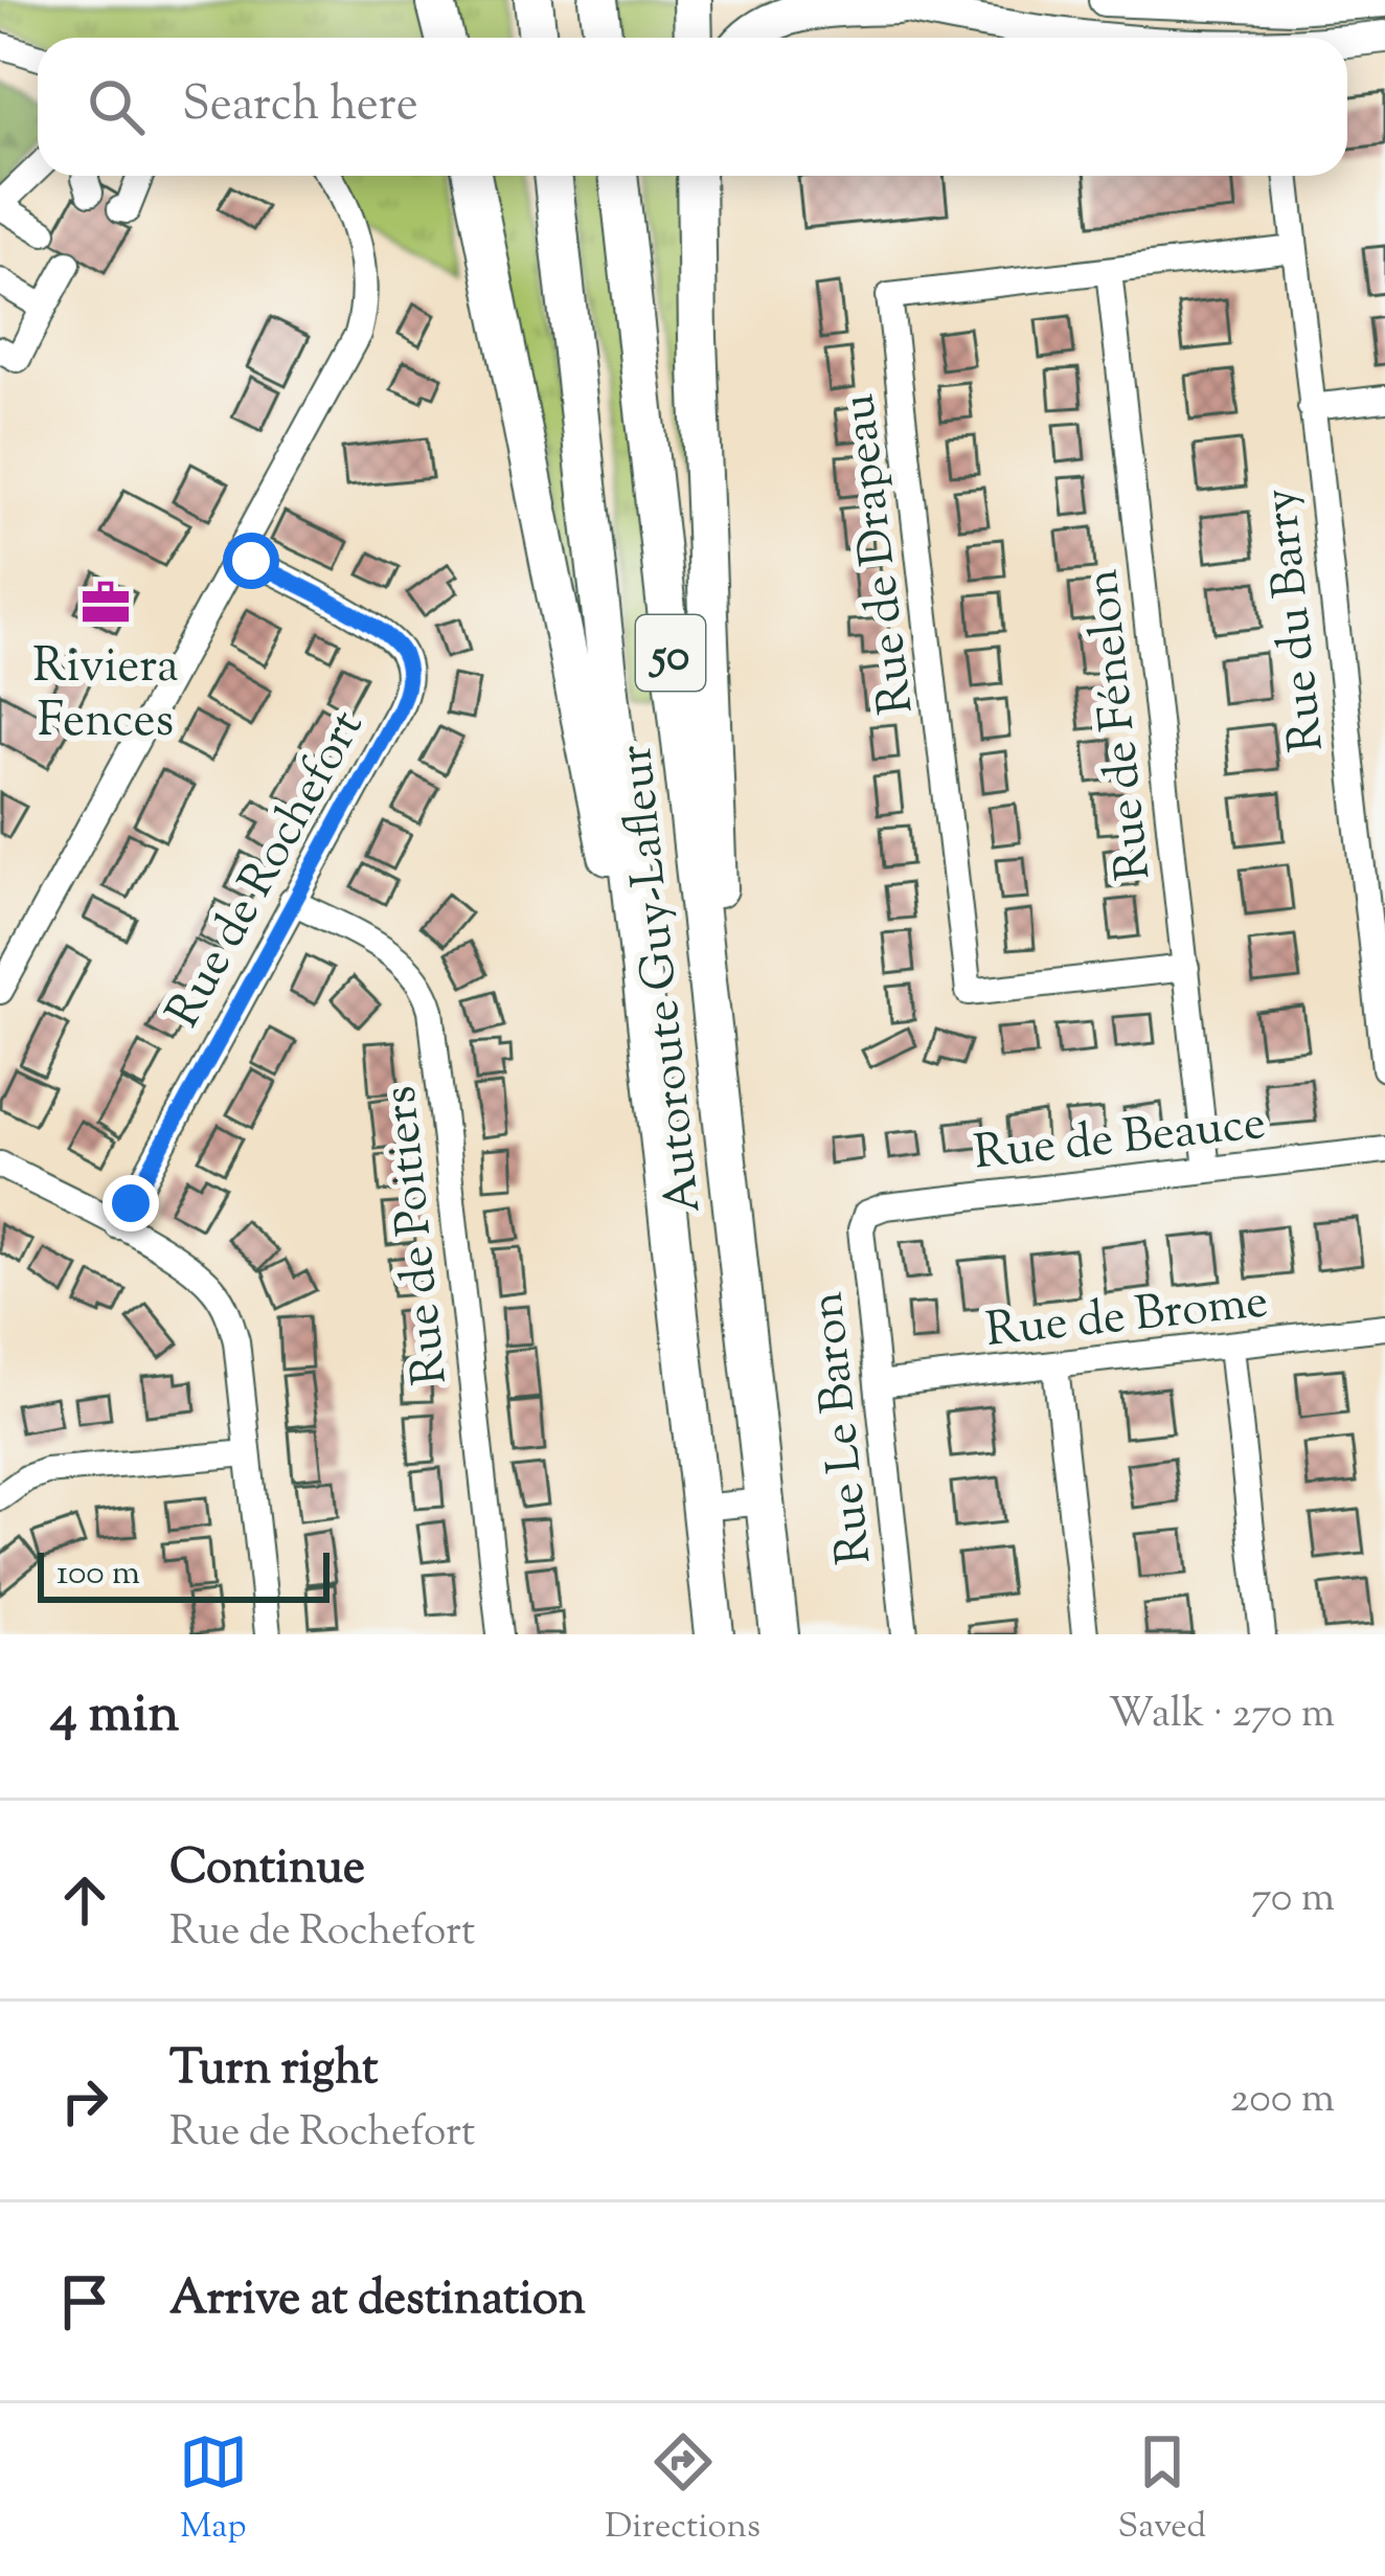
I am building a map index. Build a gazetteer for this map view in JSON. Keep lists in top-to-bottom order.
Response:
{
  "streets": {
    "highway": ["50", "Autoroute Guy-Lafleur"],
    "street": [
      "Rue de Drapeau",
      "Rue du Barry",
      "Rue de Fénelon",
      "Rue de Rochefort",
      "Rue de Beauce",
      "Rue de Poitiers",
      "Rue de Brome",
      "Rue Le Baron"
    ]
  },
  "crossings": [
    ["Rue de Drapeau", "Rue du Barry"],
    ["Rue de Drapeau", "Rue de Fénelon"],
    ["Rue de Fénelon", "Rue de Beauce"],
    ["Rue de Rochefort", "Rue de Poitiers"],
    ["Rue de Beauce", "Rue Le Baron"],
    ["Rue de Brome", "Rue Le Baron"]
  ],
  "places": {
    "office": ["Riviera Fences"]
  },
  "scale_bar": "100 m",
  "page": {
    "search": "Search here",
    "scale": "100 m",
    "heading": ["4 min", "Walk · 270 m"],
    "list": [
      ["Continue", "Rue de Rochefort", "70 m"],
      ["Turn right", "Rue de Rochefort", "200 m"],
      "Arrive at destination"
    ],
    "nav": ["Map", "Directions", "Saved"]
  }
}
